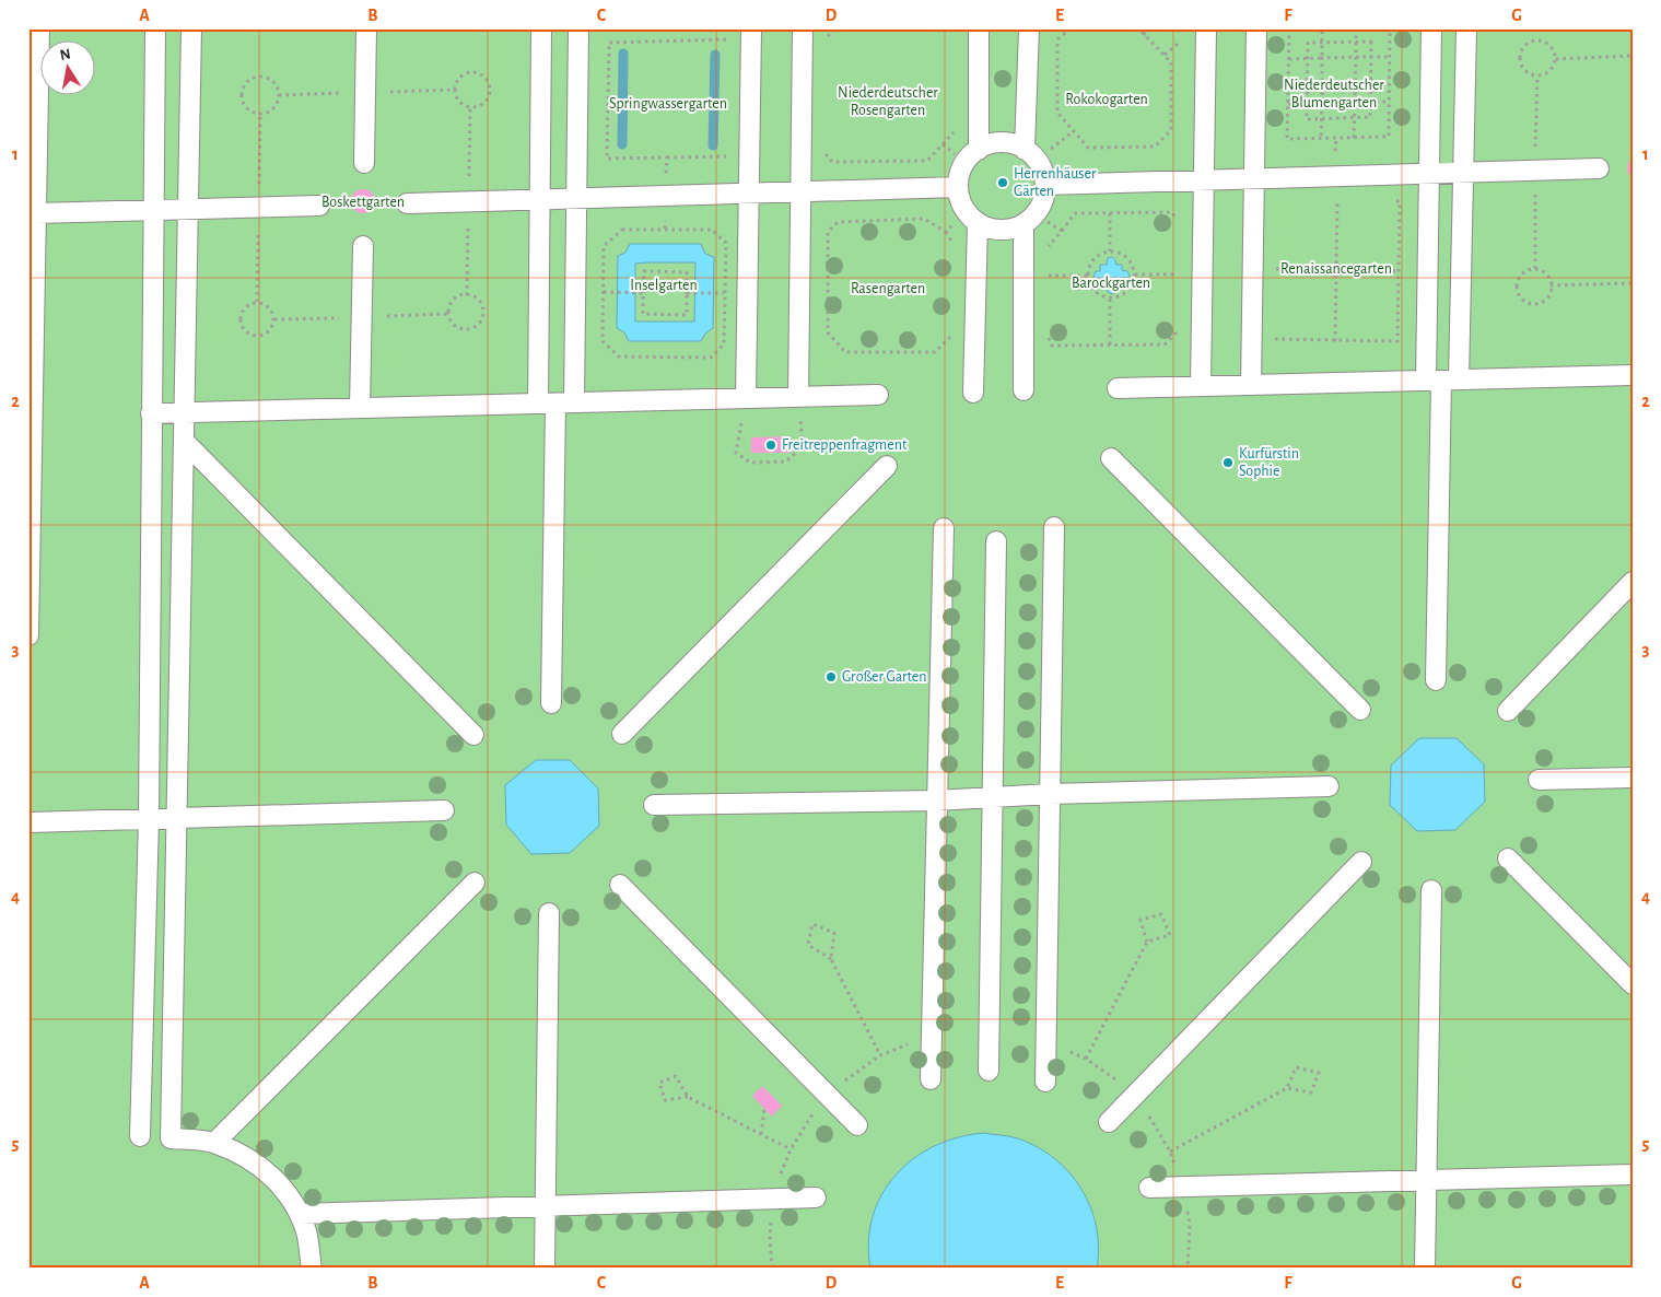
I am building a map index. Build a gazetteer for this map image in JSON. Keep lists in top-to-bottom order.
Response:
{
  "parks": [
    "Niederdeutscher Blumengarten",
    "Niederdeutscher Rosengarten",
    "Rokokogarten",
    "Springwassergarten",
    "Boskettgarten",
    "Renaissancegarten",
    "Barockgarten",
    "Inselgarten",
    "Rasengarten"
  ],
  "places": [
    "Herrenhäuser Gärten",
    "Freitreppenfragment",
    "Kurfürstin Sophie",
    "Großer Garten"
  ],
  "north": "top",
  "grid": {
    "columns": [
      "A",
      "B",
      "C",
      "D",
      "E",
      "F",
      "G"
    ],
    "rows": [
      "1",
      "2",
      "3",
      "4",
      "5"
    ]
  }
}
